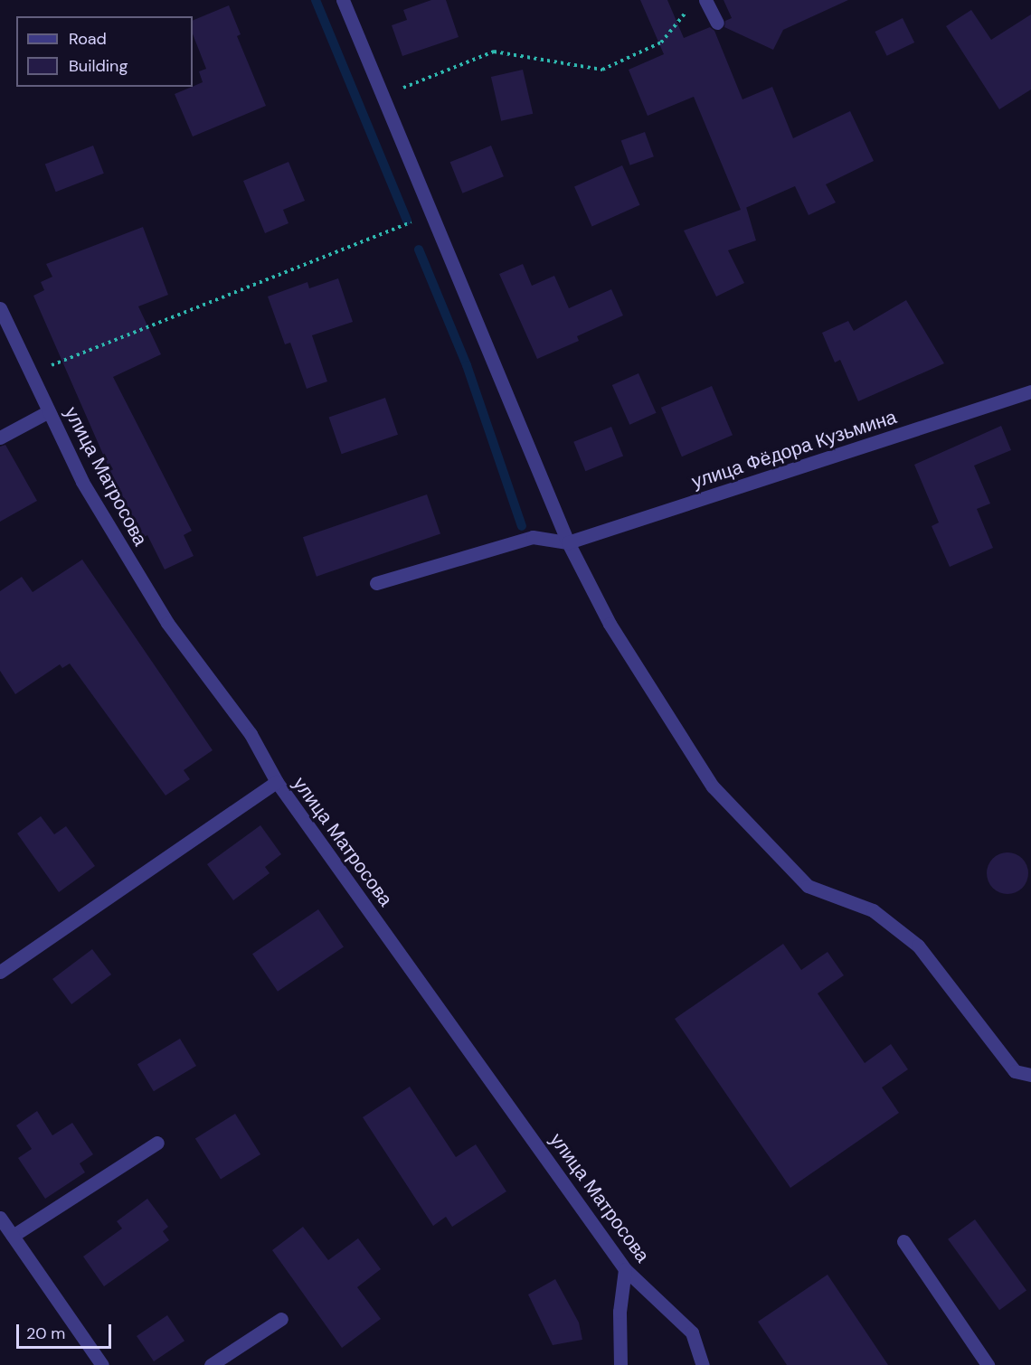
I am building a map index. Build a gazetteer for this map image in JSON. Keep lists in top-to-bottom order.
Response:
{
  "streets": {
    "street": ["улица Фёдора Кузьмина", "улица Матросова"]
  },
  "legend": ["Road", "Building"],
  "scale_bar": "20 m"
}
